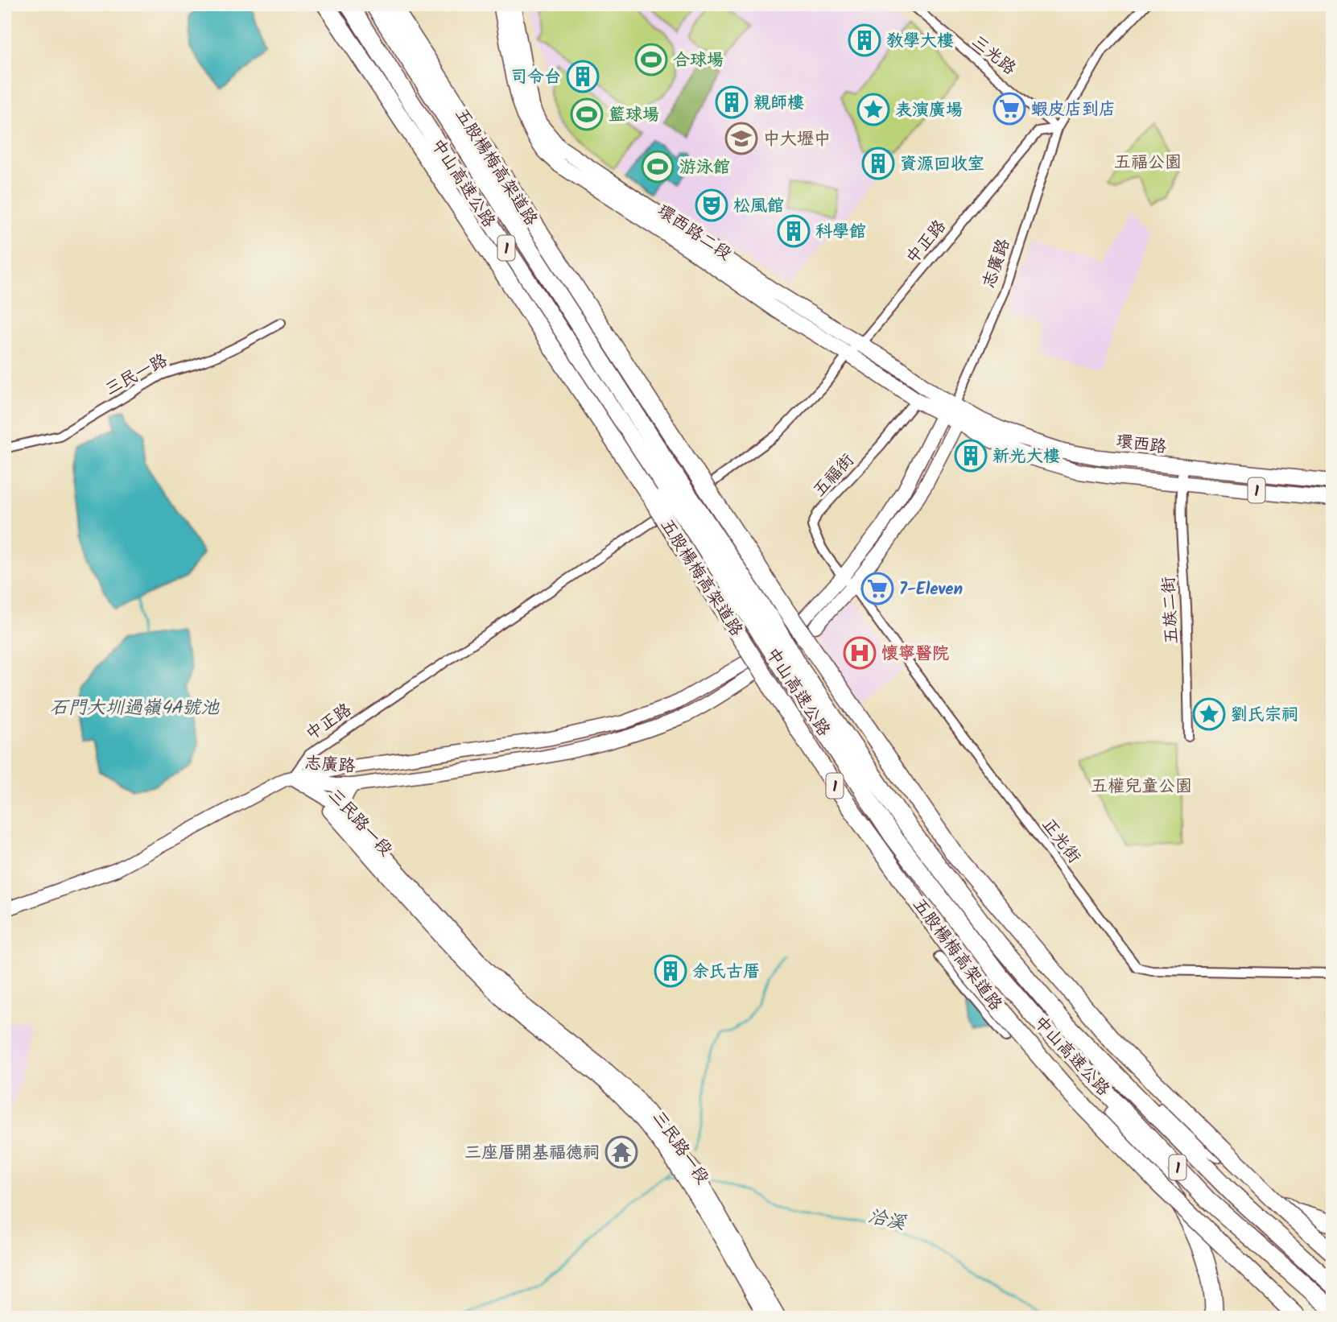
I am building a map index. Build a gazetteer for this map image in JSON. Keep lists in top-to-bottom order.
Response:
{
  "streets": {
    "highway": ["五股楊梅高架道路", "中山高速公路", "1"],
    "main road": [
      "環西路二段",
      "志廣路",
      "環西路",
      "三民路一段"
    ],
    "street": [
      "三光路",
      "中正路",
      "三民一路",
      "五福街",
      "五族二街",
      "正光街"
    ]
  },
  "crossings": [
    ["三光路", "中正路"],
    ["三光路", "志廣路"],
    ["環西路二段", "中正路"],
    ["環西路二段", "志廣路"],
    ["環西路二段", "環西路"],
    ["環西路二段", "五福街"],
    ["中正路", "志廣路"],
    ["中正路", "三民路一段"],
    ["志廣路", "環西路"],
    ["志廣路", "五福街"],
    ["志廣路", "三民路一段"],
    ["志廣路", "正光街"],
    ["環西路", "五族二街"],
    ["五福街", "正光街"]
  ],
  "water": ["石門大圳過嶺4A號池", "洽溪"],
  "parks": ["五福公園", "五權兒童公園"],
  "places": {
    "building": [
      "教學大樓",
      "司令台",
      "親師樓",
      "資源回收室",
      "科學館",
      "新光大樓",
      "余氏古厝"
    ],
    "sports": ["合球場", "籃球場", "游泳館"],
    "supermarket": ["蝦皮店到店", "7-Eleven"],
    "place": ["表演廣場", "劉氏宗祠"],
    "school or university": ["中大壢中"],
    "theatre": ["松風館"],
    "hospital": ["懷寧醫院"],
    "temple": ["三座厝開基福德祠"]
  }
}
